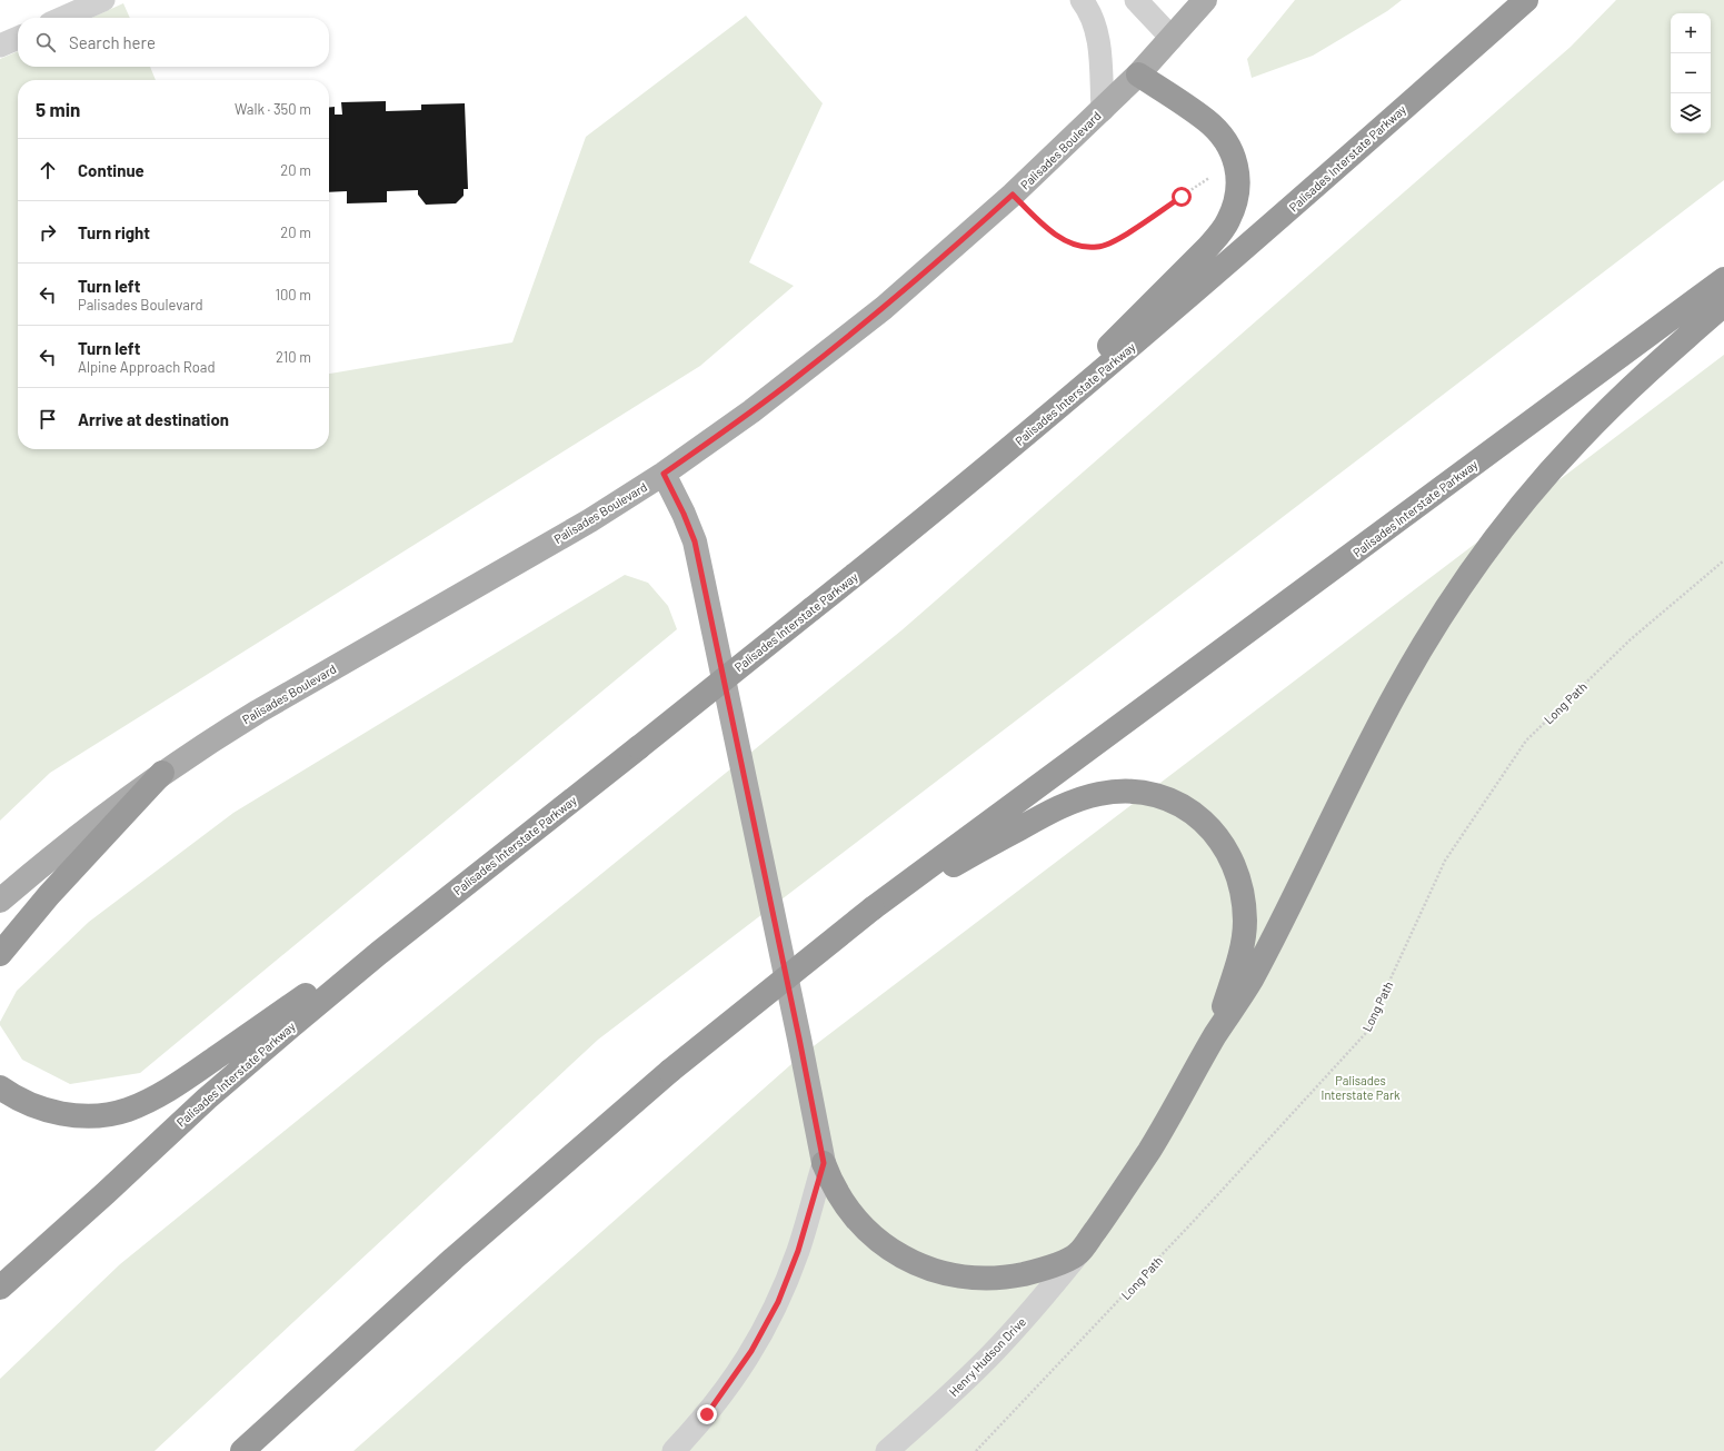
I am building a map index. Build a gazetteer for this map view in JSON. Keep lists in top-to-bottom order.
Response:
{
  "streets": {
    "highway": ["Palisades Interstate Parkway"],
    "main road": ["Palisades Boulevard"],
    "street": ["Henry Hudson Drive"],
    "path": ["Long Path"]
  },
  "parks": ["Palisades Interstate Park"],
  "page": {
    "map_buttons": ["+", "−"],
    "search": "Search here",
    "heading": ["5 min", "Walk · 350 m"],
    "list": [
      ["Continue", "20 m"],
      ["Turn right", "20 m"],
      ["Turn left", "Palisades Boulevard", "100 m"],
      ["Turn left", "Alpine Approach Road", "210 m"],
      "Arrive at destination"
    ]
  }
}
